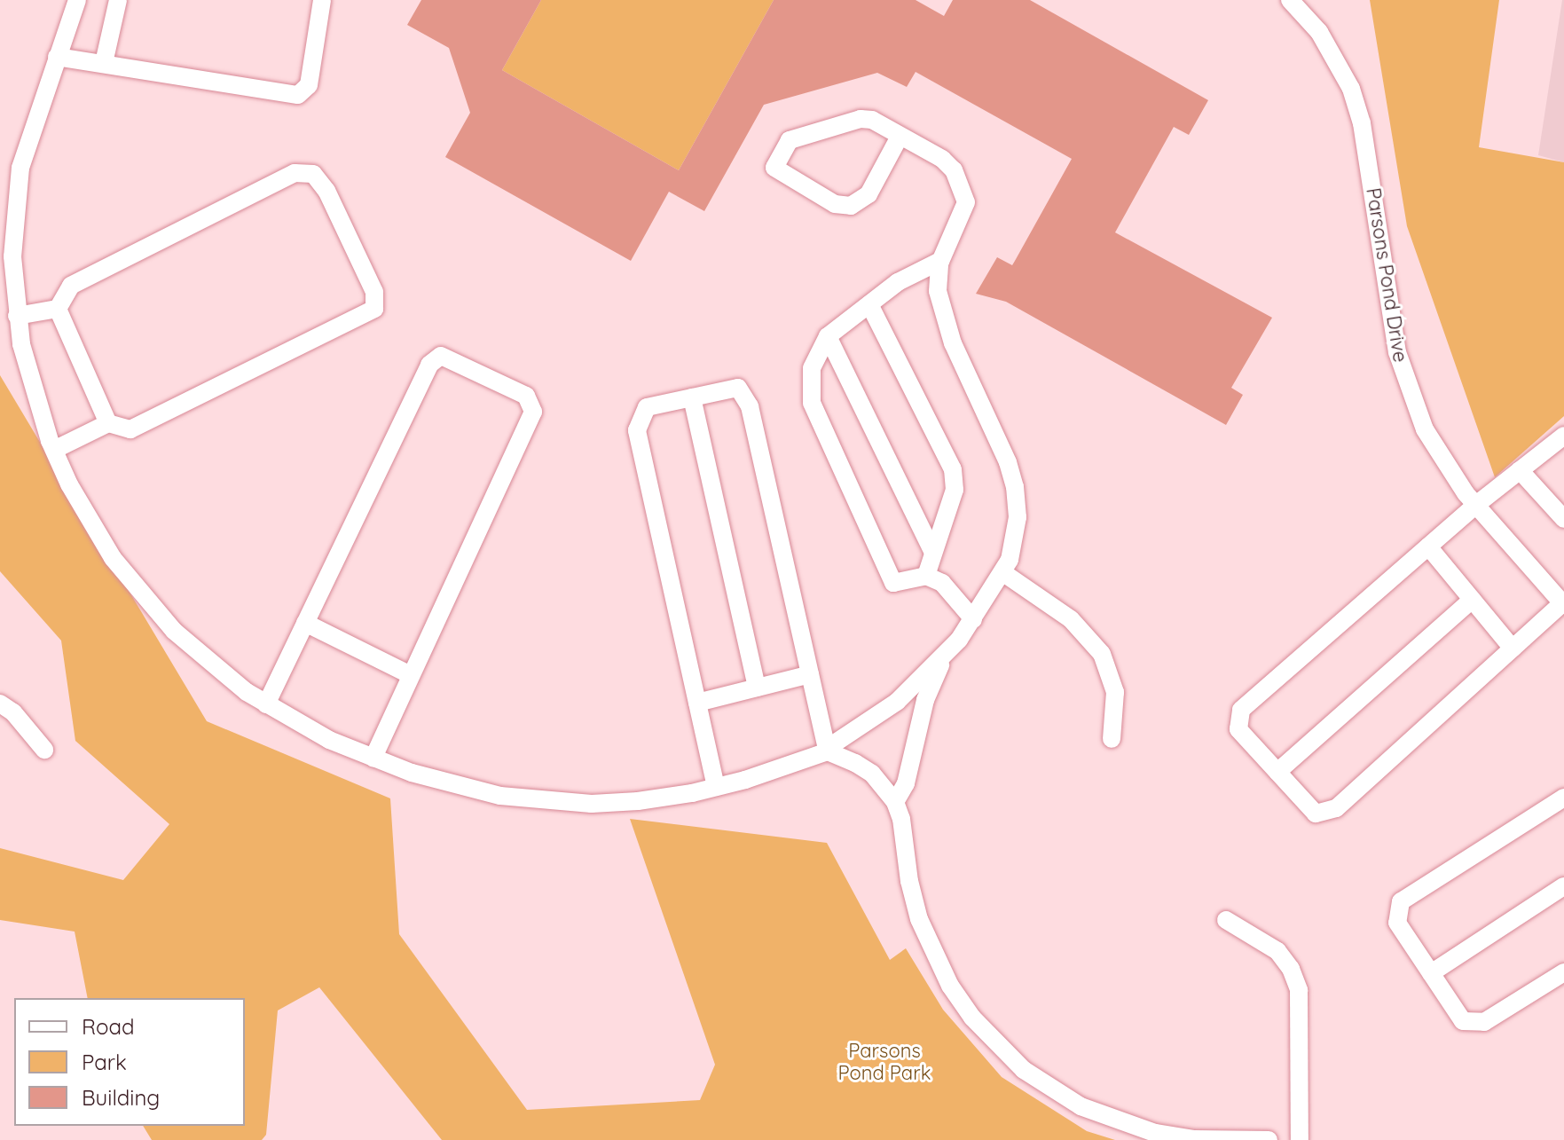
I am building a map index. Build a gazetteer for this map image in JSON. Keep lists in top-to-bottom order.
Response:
{
  "streets": {
    "lane": ["Parsons Pond Drive"]
  },
  "parks": ["Parsons Pond Park"],
  "legend": ["Road", "Park", "Building"]
}
